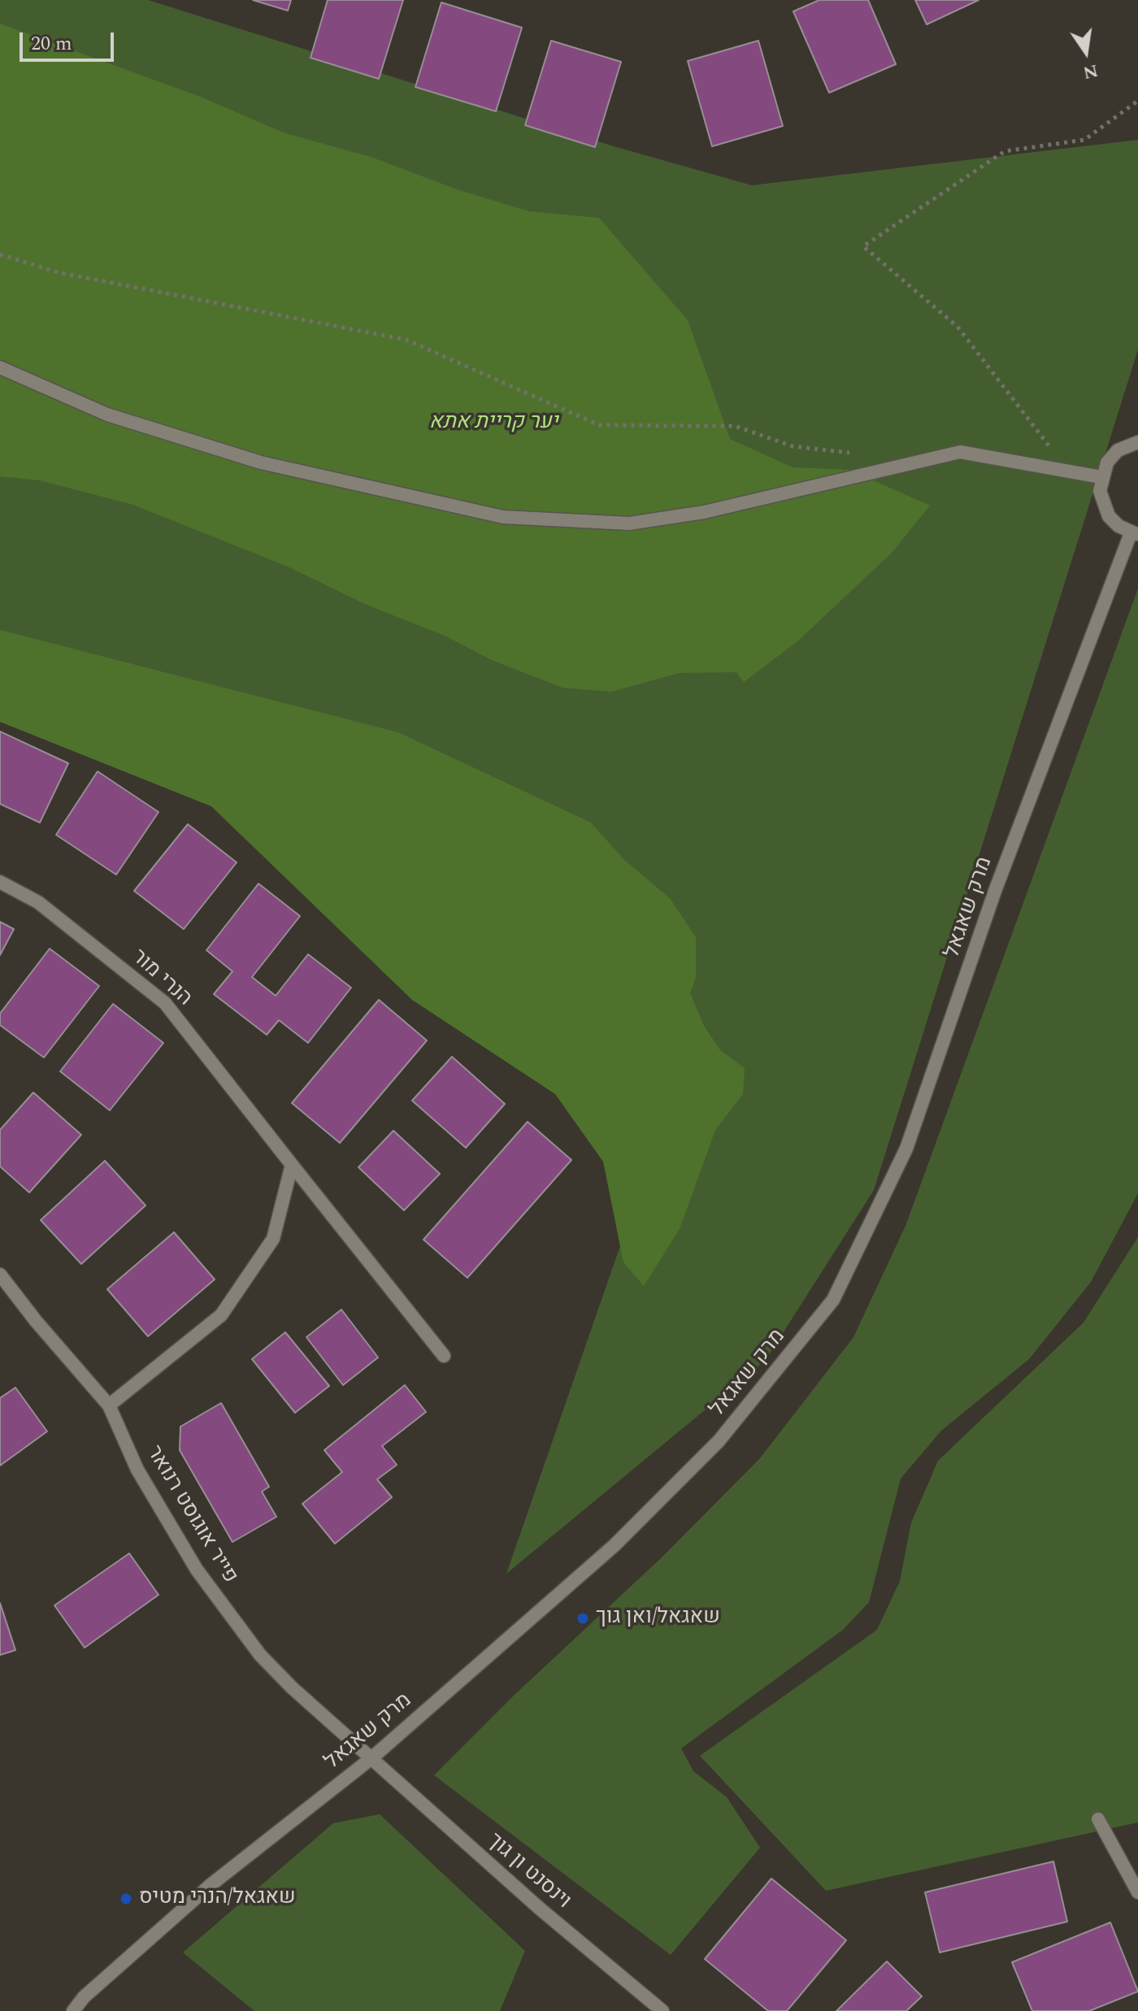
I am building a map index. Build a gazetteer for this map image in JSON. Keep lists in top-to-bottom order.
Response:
{
  "streets": {
    "street": [
      "מרק שאגאל",
      "הנרי מור",
      "פייר אוגוסט רנואר",
      "וינסנט ון גוך"
    ]
  },
  "crossings": [
    ["מרק שאגאל", "פייר אוגוסט רנואר"],
    ["מרק שאגאל", "וינסנט ון גוך"],
    ["פייר אוגוסט רנואר", "וינסנט ון גוך"]
  ],
  "parks": ["יער קריית אתא"],
  "places": ["שאגאל/ואן גוך", "שאגאל/הנרי מטיס"],
  "scale_bar": "20 m",
  "north": "bottom"
}
